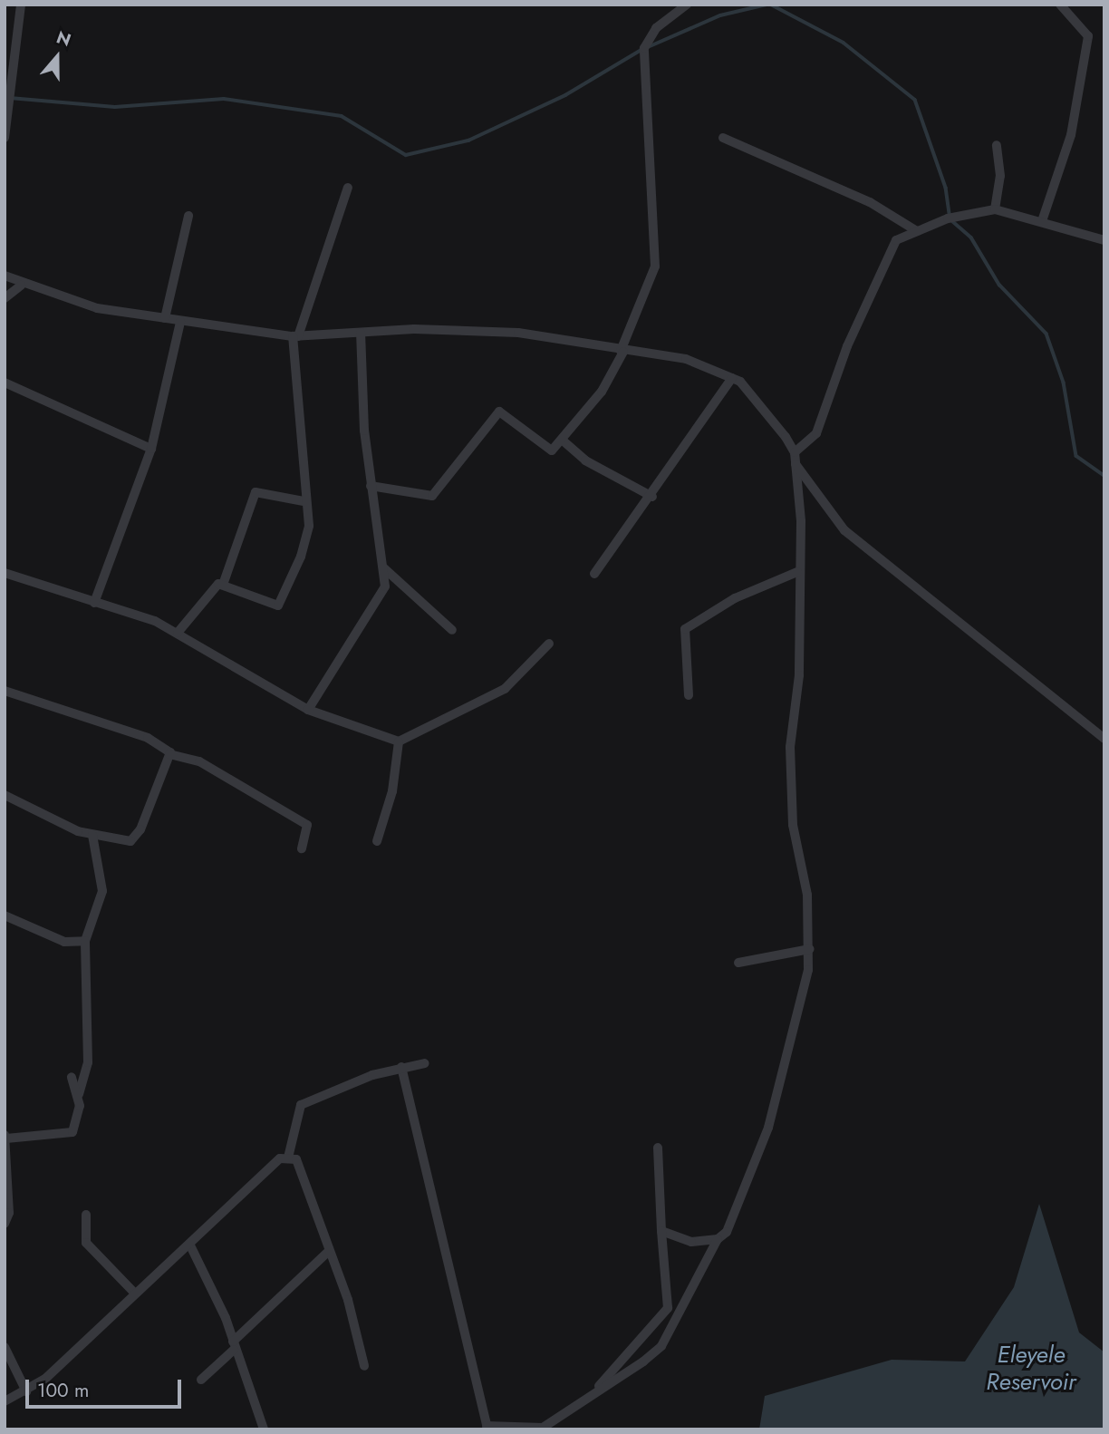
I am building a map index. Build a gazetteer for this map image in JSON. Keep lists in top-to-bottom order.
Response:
{
  "water": ["Eleyele Reservoir"],
  "scale_bar": "100 m",
  "north": "top"
}
